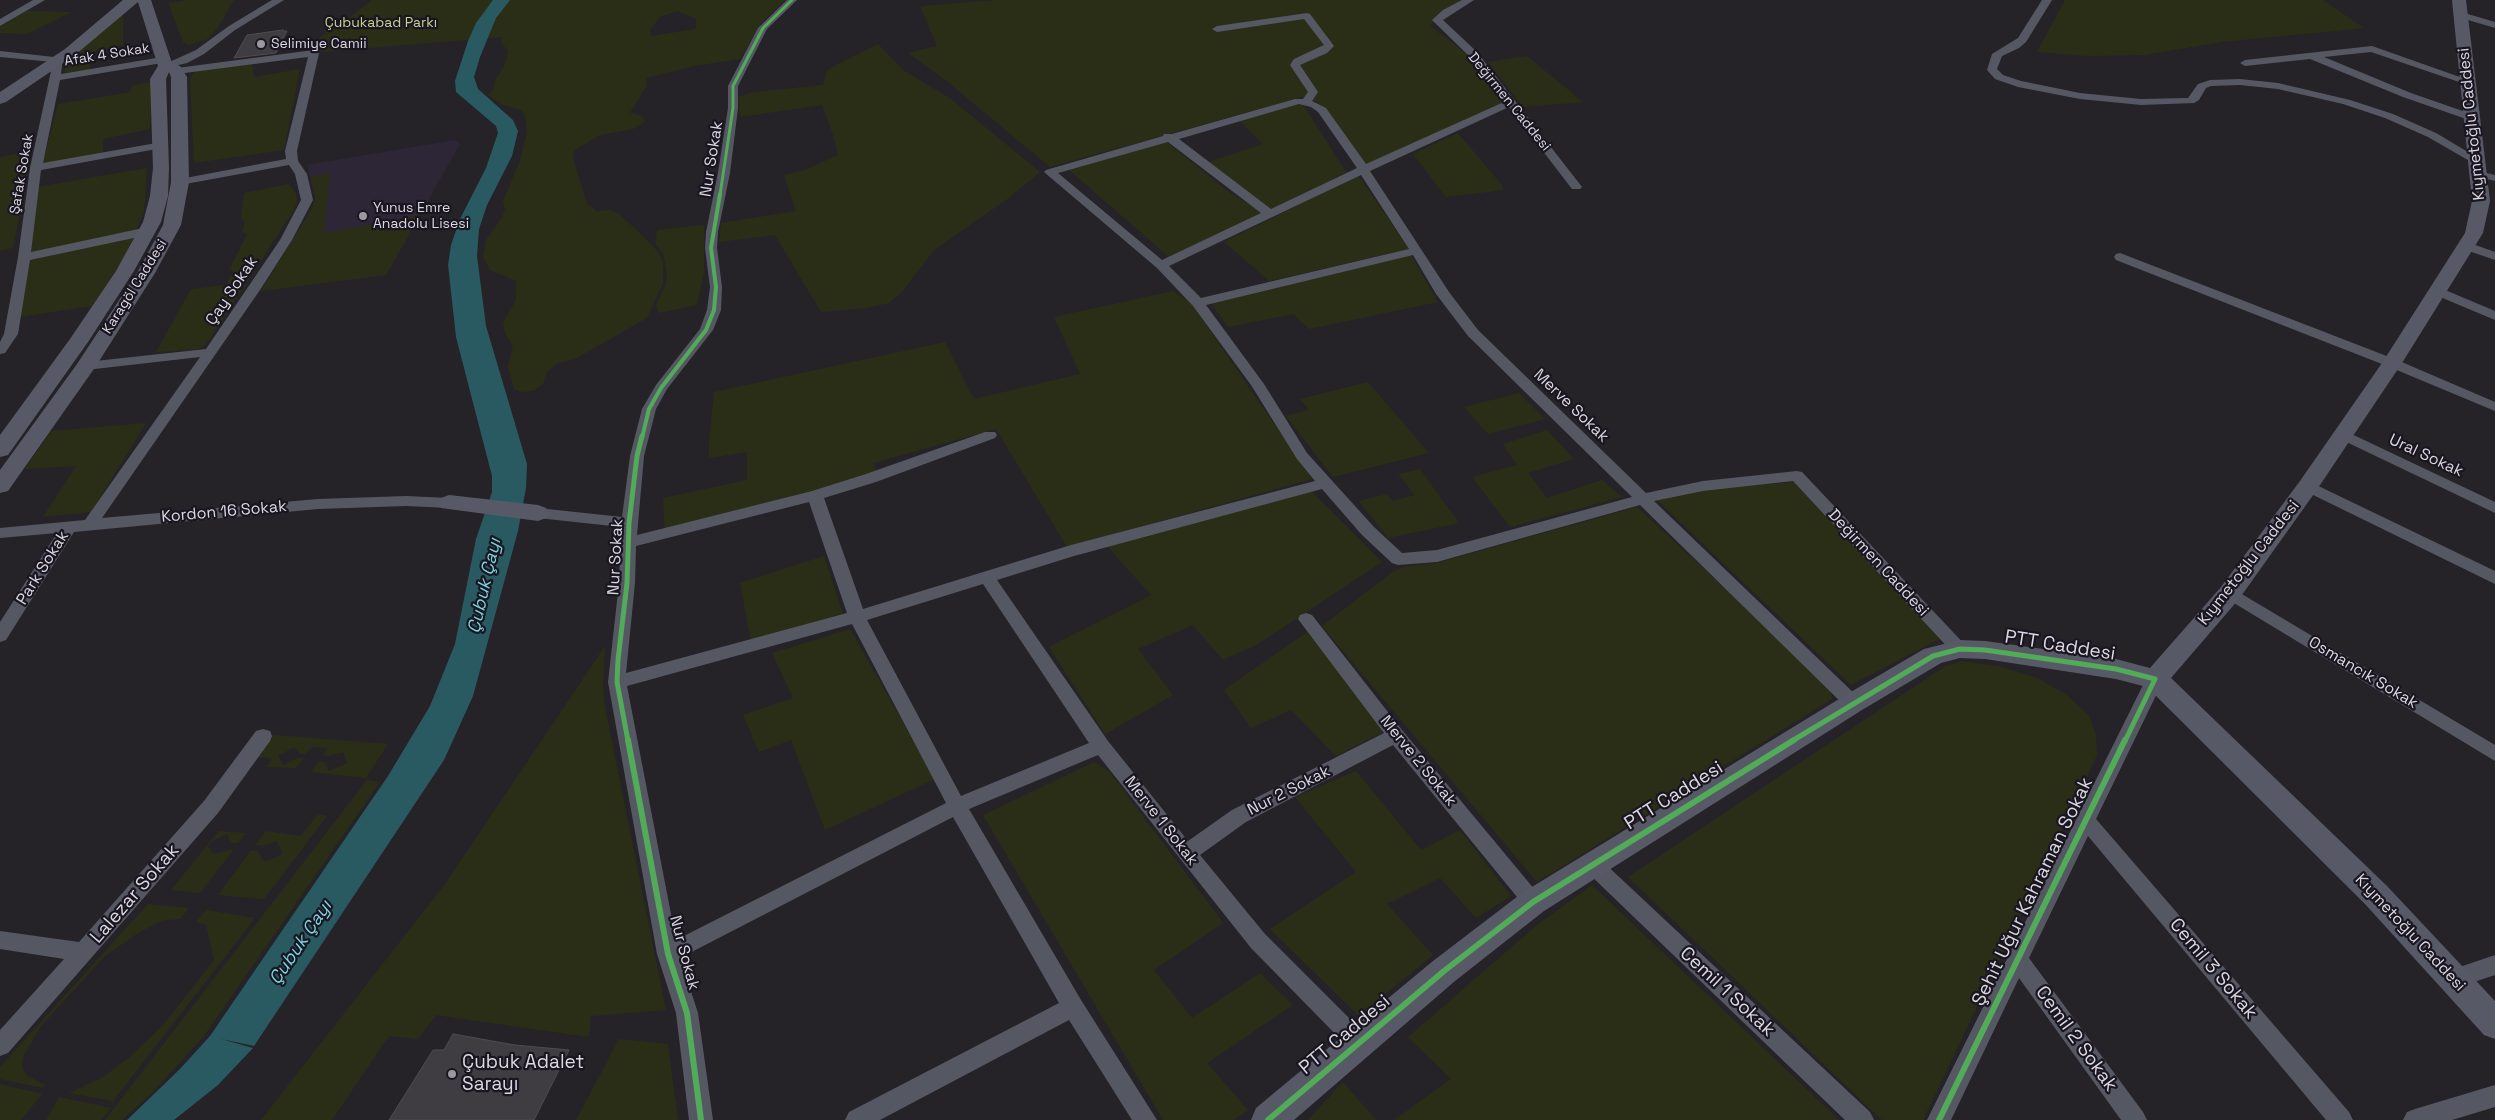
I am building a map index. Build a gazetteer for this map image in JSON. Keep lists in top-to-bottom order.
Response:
{
  "streets": {
    "main road": ["Kıymetoğlu Caddesi", "Karagöl Caddesi", "PTT Caddesi"],
    "street": [
      "Afak 4 Sokak",
      "Değirmen Caddesi",
      "Nur Sokak",
      "Şafak Sokak",
      "Çay Sokak",
      "Merve Sokak",
      "Ural Sokak",
      "Kordon 16 Sokak",
      "Park Sokak",
      "Osmancık Sokak",
      "Merve 2 Sokak",
      "Nur 2 Sokak",
      "Merve 1 Sokak",
      "Şehit Uğur Kahraman Sokak",
      "Lalezar Sokak",
      "Cemil 3 Sokak",
      "Cemil 1 Sokak",
      "Cemil 2 Sokak"
    ]
  },
  "crossings": [
    ["Afak 4 Sokak", "Şafak Sokak"],
    ["Afak 4 Sokak", "Karagöl Caddesi"],
    ["Değirmen Caddesi", "Merve Sokak"],
    ["Değirmen Caddesi", "PTT Caddesi"],
    ["Kıymetoğlu Caddesi", "Ural Sokak"],
    ["Kıymetoğlu Caddesi", "PTT Caddesi"],
    ["Kıymetoğlu Caddesi", "Osmancık Sokak"],
    ["Kıymetoğlu Caddesi", "Şehit Uğur Kahraman Sokak"],
    ["Çay Sokak", "Kordon 16 Sokak"],
    ["Merve Sokak", "PTT Caddesi"],
    ["Kordon 16 Sokak", "Park Sokak"],
    ["PTT Caddesi", "Merve 2 Sokak"],
    ["PTT Caddesi", "Merve 1 Sokak"],
    ["PTT Caddesi", "Şehit Uğur Kahraman Sokak"],
    ["PTT Caddesi", "Cemil 1 Sokak"],
    ["Merve 2 Sokak", "Nur 2 Sokak"],
    ["Nur 2 Sokak", "Merve 1 Sokak"],
    ["Şehit Uğur Kahraman Sokak", "Cemil 3 Sokak"],
    ["Şehit Uğur Kahraman Sokak", "Cemil 2 Sokak"]
  ],
  "water": ["Çubuk Çayı"],
  "parks": ["Çubukabad Parkı"],
  "places": ["Selimiye Camii", "Yunus Emre Anadolu Lisesi", "Çubuk Adalet Sarayı"]
}
